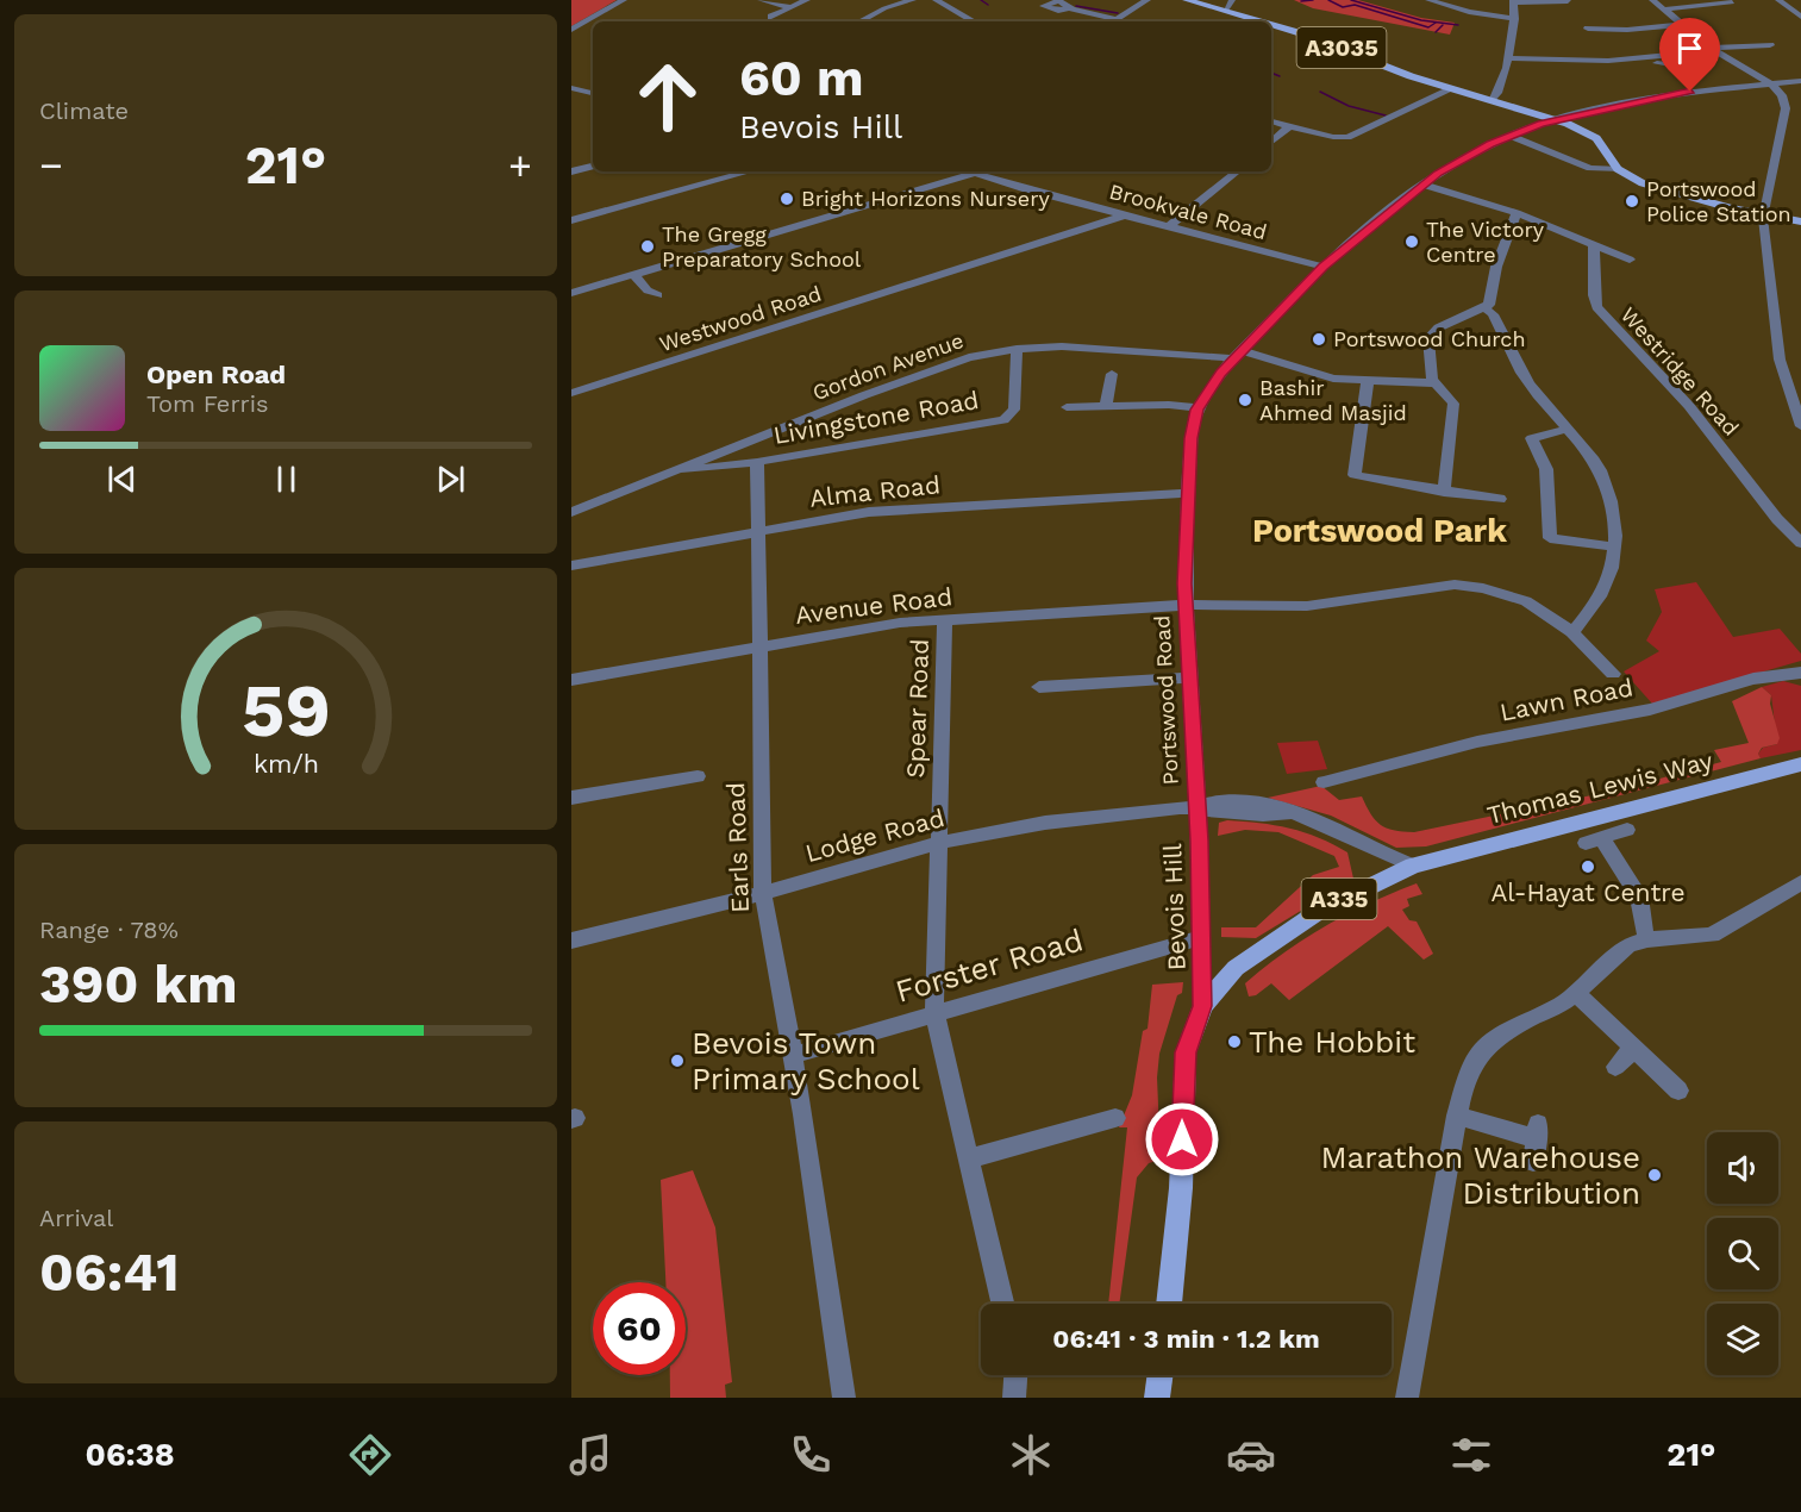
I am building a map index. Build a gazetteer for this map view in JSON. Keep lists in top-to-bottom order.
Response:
{
  "streets": {
    "main road": ["A3035", "Thomas Lewis Way", "A335"],
    "street": [
      "Brookvale Road",
      "Westwood Road",
      "Gordon Avenue",
      "Westridge Road",
      "Livingstone Road",
      "Alma Road",
      "Avenue Road",
      "Portswood Road",
      "Lawn Road",
      "Spear Road",
      "Lodge Road",
      "Earls Road",
      "Bevois Hill",
      "Forster Road"
    ]
  },
  "crossings": [
    ["A3035", "Portswood Road"],
    ["Brookvale Road", "Westwood Road"],
    ["Brookvale Road", "Portswood Road"],
    ["Gordon Avenue", "Livingstone Road"],
    ["Gordon Avenue", "Portswood Road"],
    ["Livingstone Road", "Earls Road"],
    ["Alma Road", "Portswood Road"],
    ["Alma Road", "Earls Road"],
    ["Avenue Road", "Portswood Road"],
    ["Avenue Road", "Spear Road"],
    ["Avenue Road", "Earls Road"],
    ["Portswood Road", "Lodge Road"],
    ["Portswood Road", "Bevois Hill"],
    ["Spear Road", "Lodge Road"],
    ["Spear Road", "Forster Road"],
    ["Thomas Lewis Way", "A335"],
    ["Thomas Lewis Way", "Bevois Hill"],
    ["Lodge Road", "Earls Road"],
    ["Lodge Road", "Bevois Hill"],
    ["Earls Road", "Forster Road"],
    ["A335", "Bevois Hill"],
    ["Bevois Hill", "Forster Road"]
  ],
  "districts": ["Portswood Park"],
  "places": [
    "Bright Horizons Nursery",
    "Portswood Police Station",
    "The Victory Centre",
    "The Gregg Preparatory School",
    "Portswood Church",
    "Bashir Ahmed Masjid",
    "Al-Hayat Centre",
    "The Hobbit",
    "Bevois Town Primary School",
    "Marathon Warehouse Distribution"
  ],
  "page": {
    "tile": [
      "Climate",
      ["Range · 78%", "390 km"],
      ["Arrival", "06:41"]
    ],
    "turn": ["60 m", "Bevois Hill"],
    "heat": ["−", "21°", "+"],
    "song": ["Open Road", "Tom Ferris"],
    "limit": "60",
    "trip": "06:41 · 3 min · 1.2 km",
    "tabs": ["06:38", "21°"],
    "gauge": ["59", "km/h"]
  }
}
